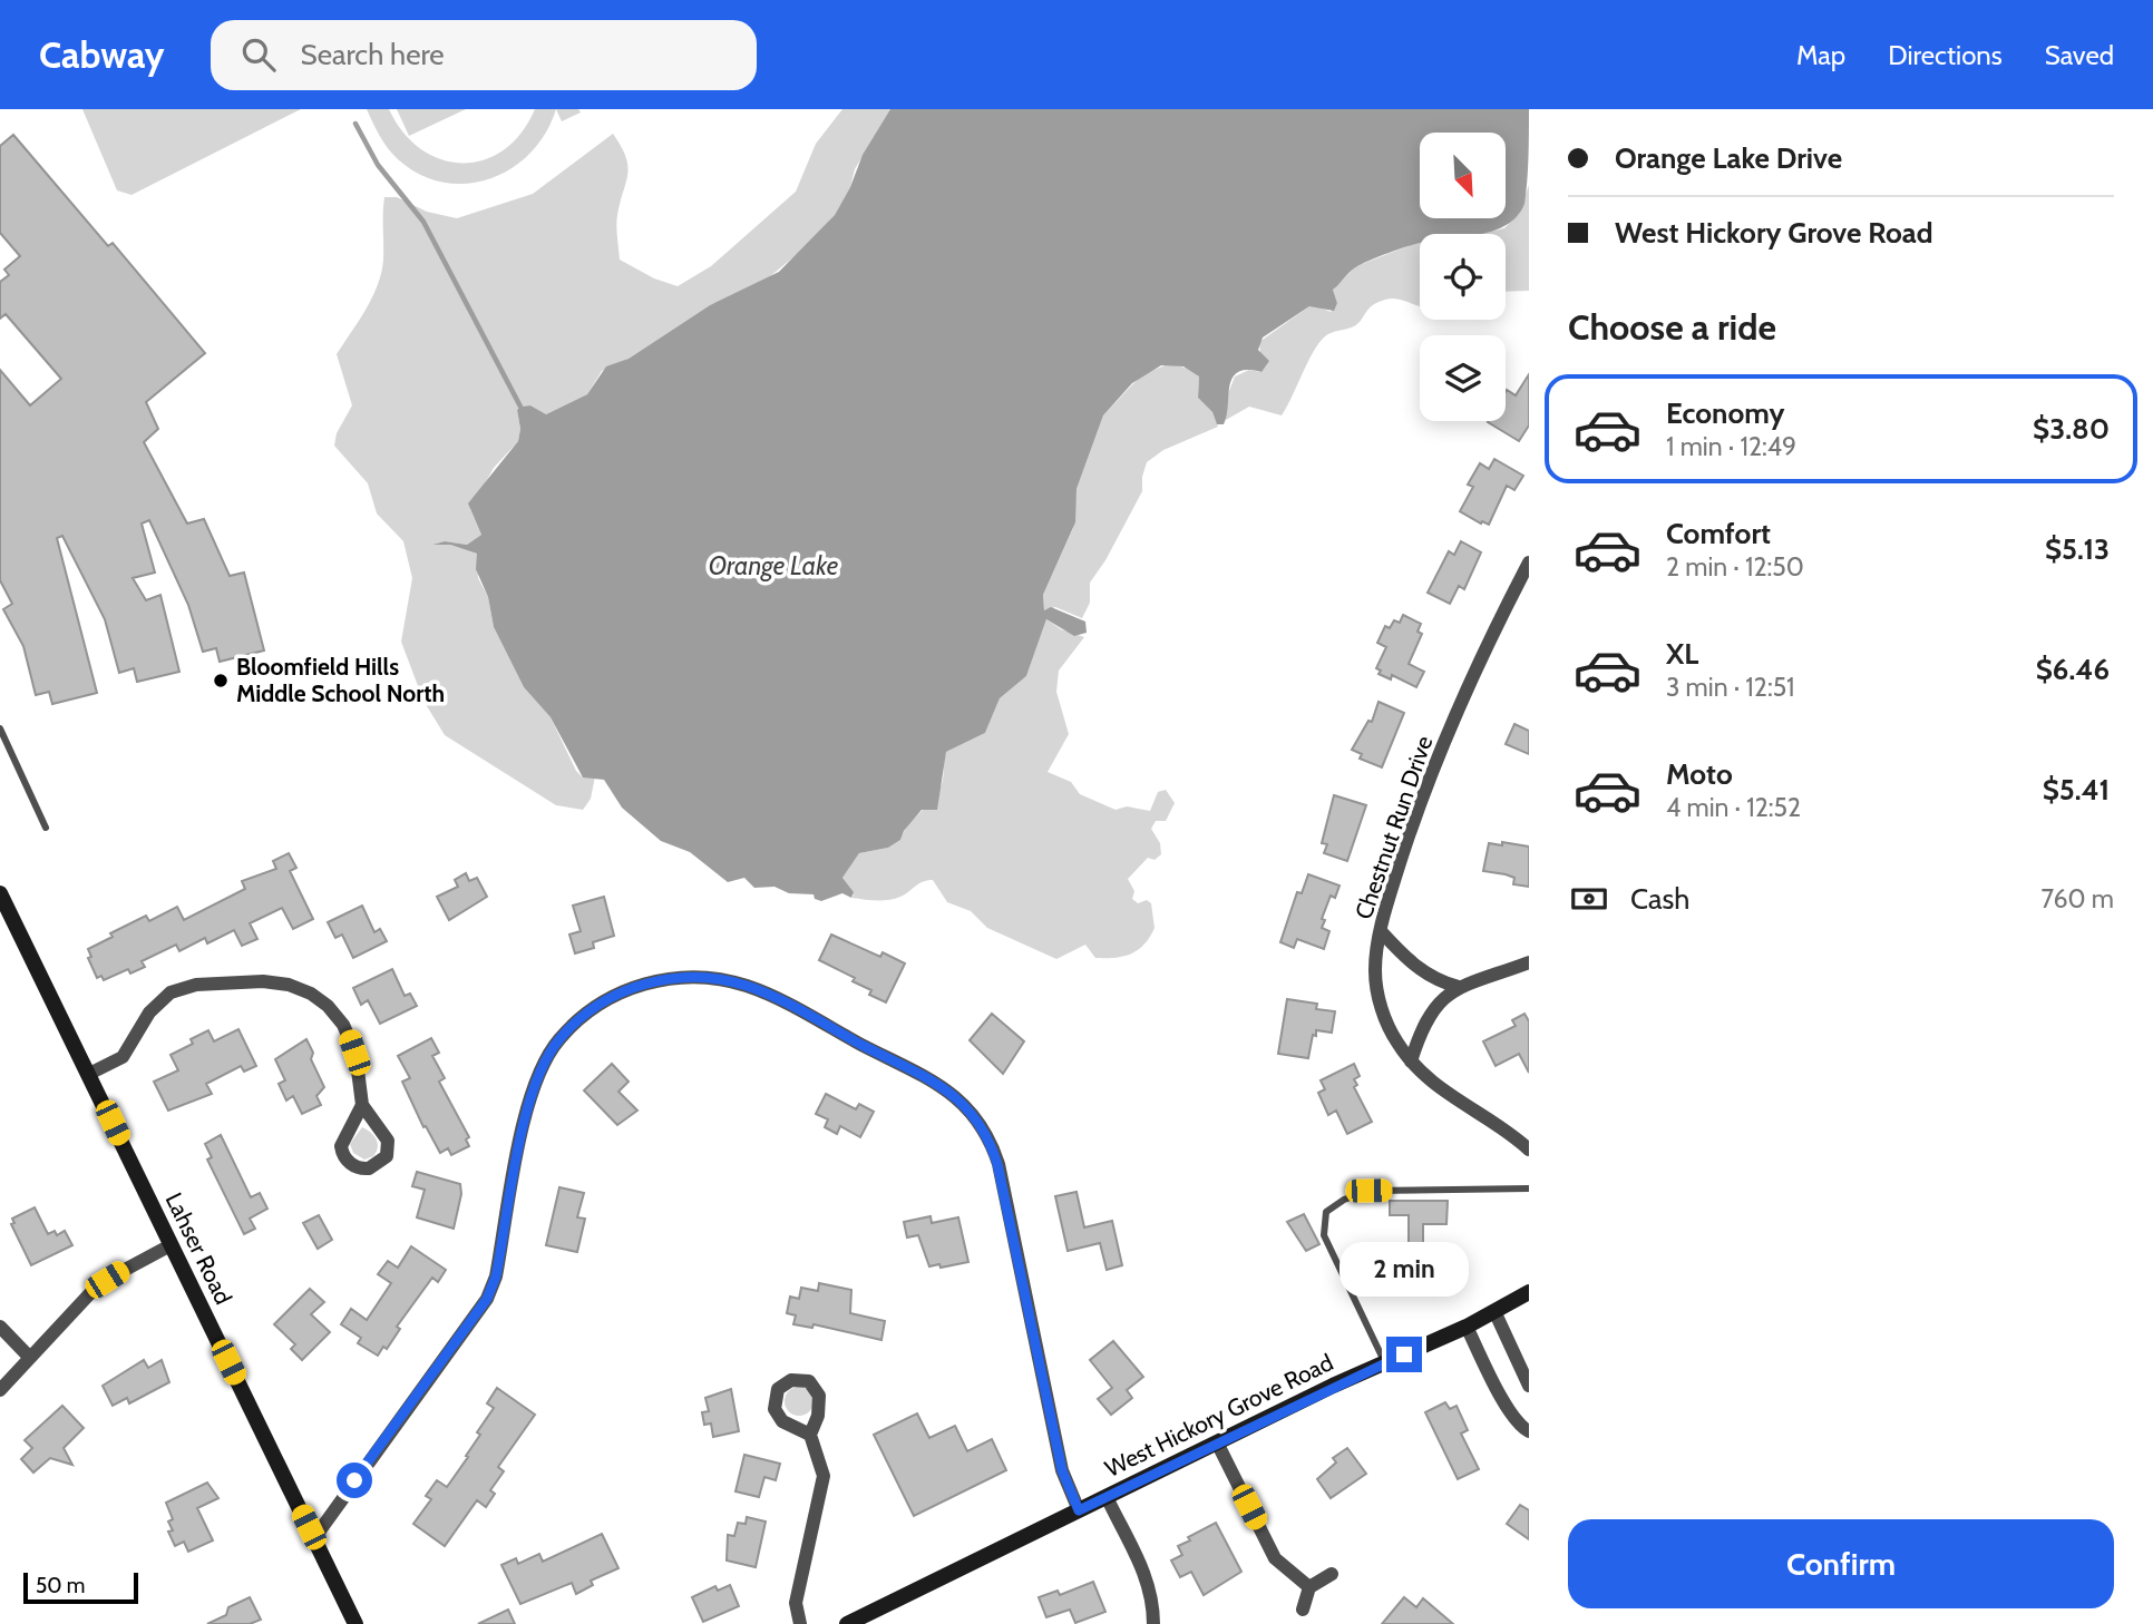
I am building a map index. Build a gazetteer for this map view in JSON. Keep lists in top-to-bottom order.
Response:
{
  "streets": {
    "street": ["Chestnut Run Drive", "Lahser Road", "West Hickory Grove Road"]
  },
  "water": ["Orange Lake"],
  "places": ["Bloomfield Hills Middle School North"],
  "scale_bar": "50 m",
  "north": "bottom right",
  "page": {
    "header": "Cabway",
    "search": "Search here",
    "nav": ["Map", "Directions", "Saved"],
    "banner": ["Orange Lake Drive", "West Hickory Grove Road"],
    "heading": "Choose a ride",
    "list": [
      {
        "name": "Economy",
        "note": "1 min · 12:49",
        "value": "$3.80"
      },
      {
        "name": "Comfort",
        "note": "2 min · 12:50",
        "value": "$5.13"
      },
      {
        "name": "XL",
        "note": "3 min · 12:51",
        "value": "$6.46"
      },
      {
        "name": "Moto",
        "note": "4 min · 12:52",
        "value": "$5.41"
      }
    ],
    "pay": ["Cash", "760 m"],
    "bubble": "2 min",
    "buttons": "Confirm",
    "scale": "50 m"
  }
}
